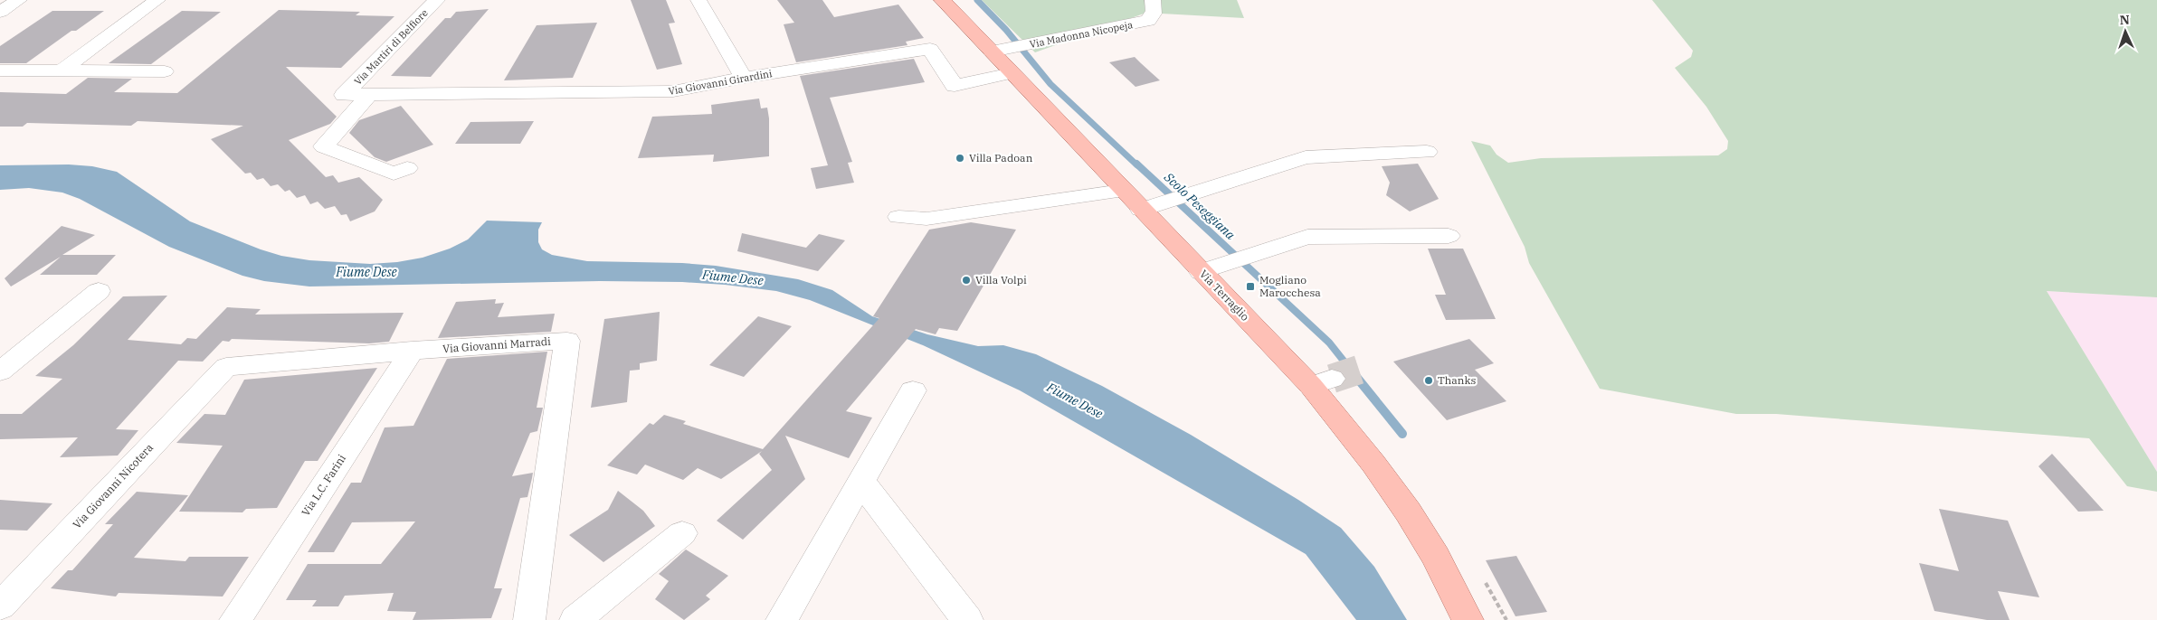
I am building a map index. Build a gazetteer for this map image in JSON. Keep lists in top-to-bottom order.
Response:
{
  "streets": {
    "main road": ["Via Terraglio"],
    "street": [
      "Via Madonna Nicopeja",
      "Via Martiri di Belfiore",
      "Via Giovanni Girardini",
      "Via Giovanni Marradi",
      "Via L.C. Farini",
      "Via Giovanni Nicotera"
    ]
  },
  "crossings": [
    ["Via Madonna Nicopeja", "Via Terraglio"],
    ["Via Martiri di Belfiore", "Via Giovanni Girardini"],
    ["Via Giovanni Girardini", "Via Terraglio"],
    ["Via Giovanni Marradi", "Via L.C. Farini"],
    ["Via Giovanni Marradi", "Via Giovanni Nicotera"]
  ],
  "water": ["Scolo Peseggiana", "Fiume Dese"],
  "places": {
    "other": ["Villa Padoan", "Villa Volpi", "Thanks"],
    "transit": ["Mogliano Marocchesa"]
  },
  "north": "top"
}
